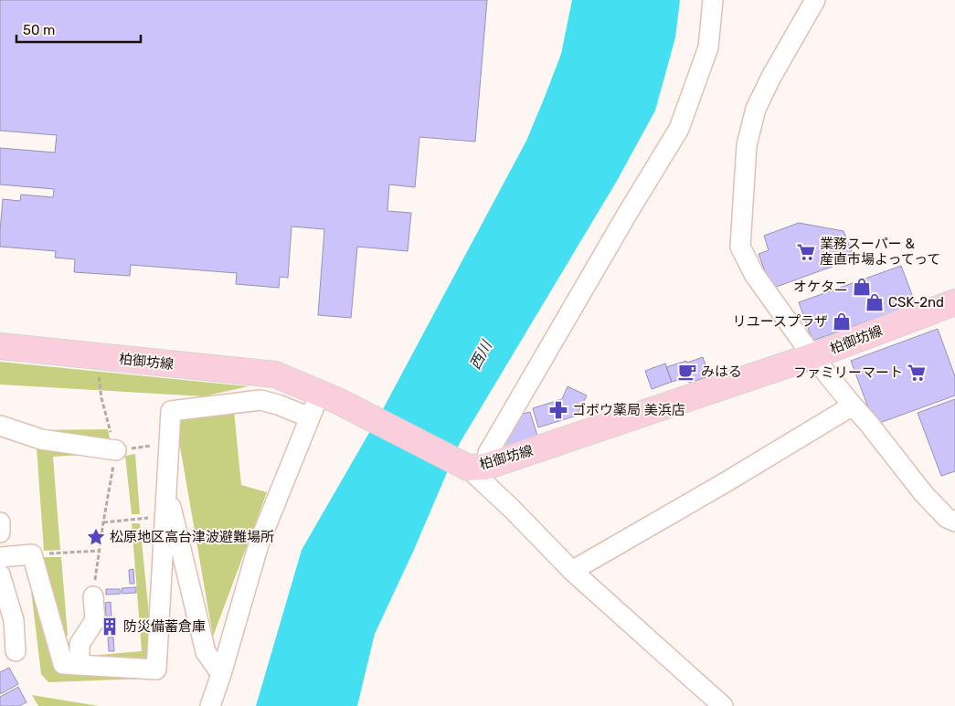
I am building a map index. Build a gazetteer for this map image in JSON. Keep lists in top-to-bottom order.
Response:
{
  "streets": {
    "main road": ["柏御坊線"]
  },
  "water": ["西川"],
  "places": {
    "supermarket": ["業務スーパー & 産直市場よってって", "ファミリーマート"],
    "shop": ["オケタニ", "CSK-2nd", "リユースプラザ"],
    "cafe": ["みはる"],
    "pharmacy": ["ゴボウ薬局 美浜店"],
    "place": ["松原地区高台津波避難場所"],
    "building": ["防災備蓄倉庫"]
  },
  "scale_bar": "50 m"
}
